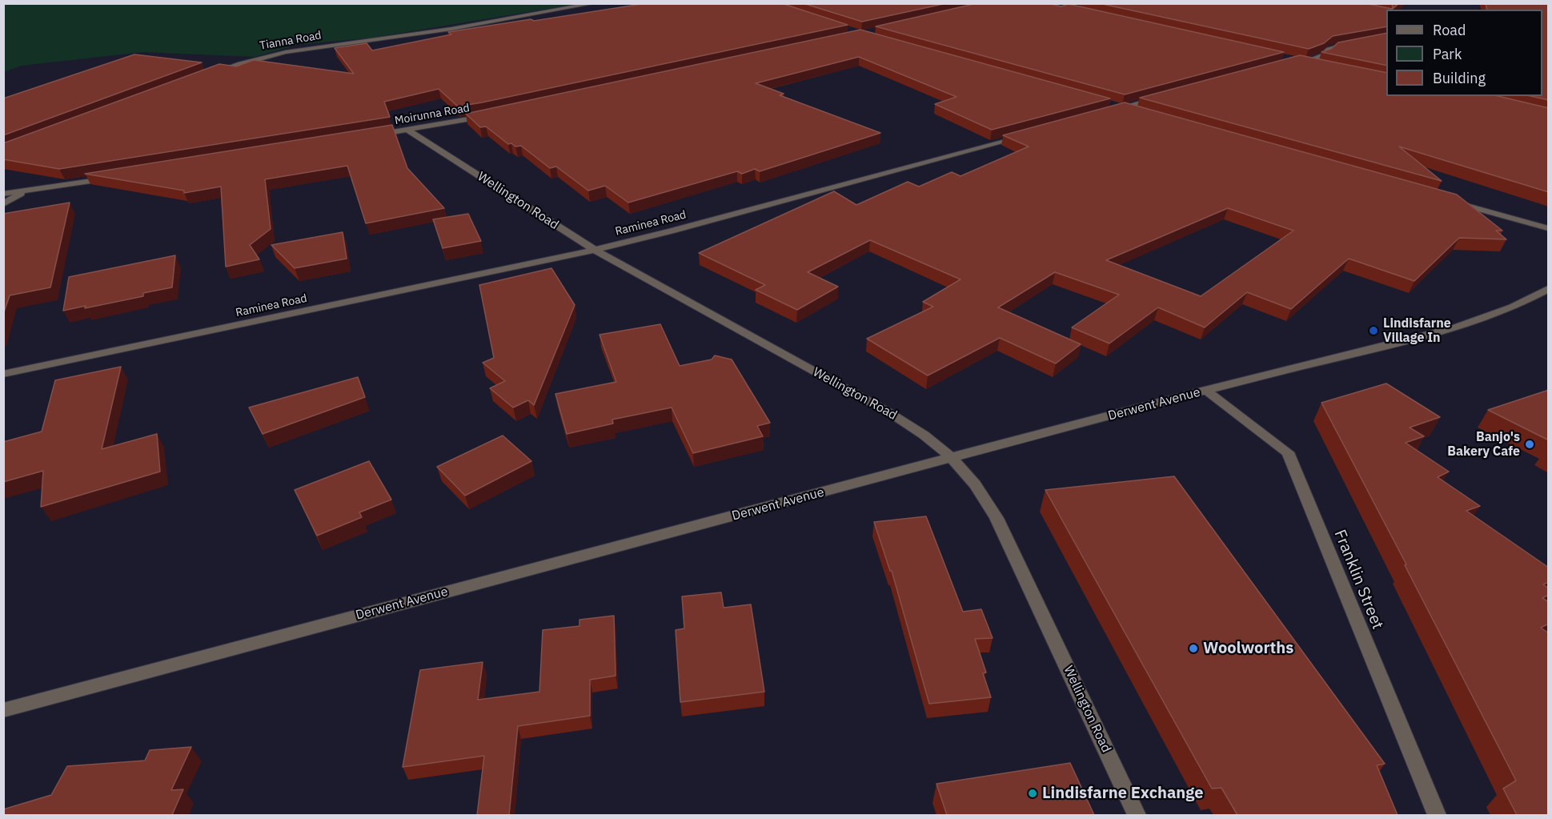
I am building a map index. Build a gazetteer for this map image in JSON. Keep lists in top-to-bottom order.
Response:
{
  "streets": {
    "street": [
      "Tianna Road",
      "Moirunna Road",
      "Wellington Road",
      "Raminea Road",
      "Derwent Avenue",
      "Franklin Street"
    ]
  },
  "crossings": [
    ["Moirunna Road", "Wellington Road"],
    ["Wellington Road", "Raminea Road"],
    ["Wellington Road", "Derwent Avenue"],
    ["Derwent Avenue", "Franklin Street"]
  ],
  "places": [
    "Lindisfarne Village In",
    "Banjo's Bakery Cafe",
    "Woolworths",
    "Lindisfarne Exchange"
  ],
  "legend": ["Road", "Park", "Building"]
}
